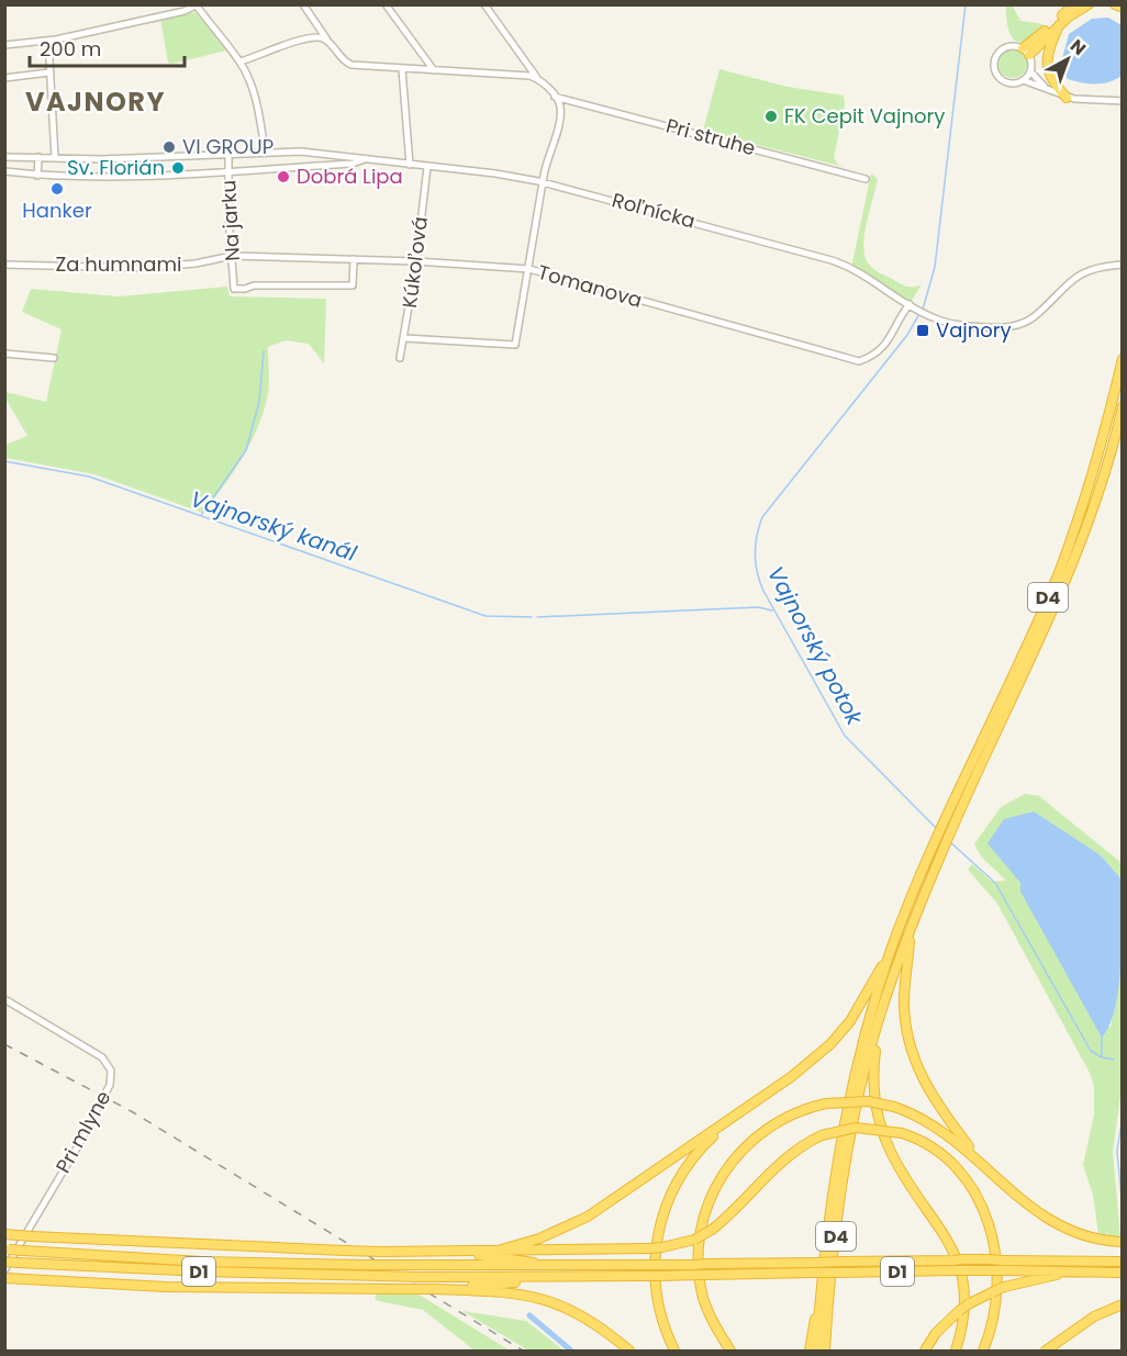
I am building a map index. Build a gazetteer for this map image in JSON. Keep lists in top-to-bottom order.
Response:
{
  "streets": {
    "highway": ["D4", "D1"],
    "street": [
      "Pri struhe",
      "Roľnícka",
      "Na jarku",
      "Kúkoľová",
      "Za humnami",
      "Tomanova",
      "Pri mlyne"
    ]
  },
  "crossings": [
    ["Roľnícka", "Na jarku"],
    ["Roľnícka", "Kúkoľová"],
    ["Roľnícka", "Tomanova"],
    ["Na jarku", "Za humnami"],
    ["Na jarku", "Tomanova"],
    ["Kúkoľová", "Tomanova"],
    ["Za humnami", "Tomanova"]
  ],
  "districts": ["VAJNORY"],
  "water": ["Vajnorský kanál", "Vajnorský potok"],
  "places": {
    "other": [
      "FK Cepit Vajnory",
      "VI GROUP",
      "Sv. Florián",
      "Dobrá Lipa",
      "Hanker"
    ],
    "transit": ["Vajnory"]
  },
  "scale_bar": "200 m",
  "north": "top right"
}
